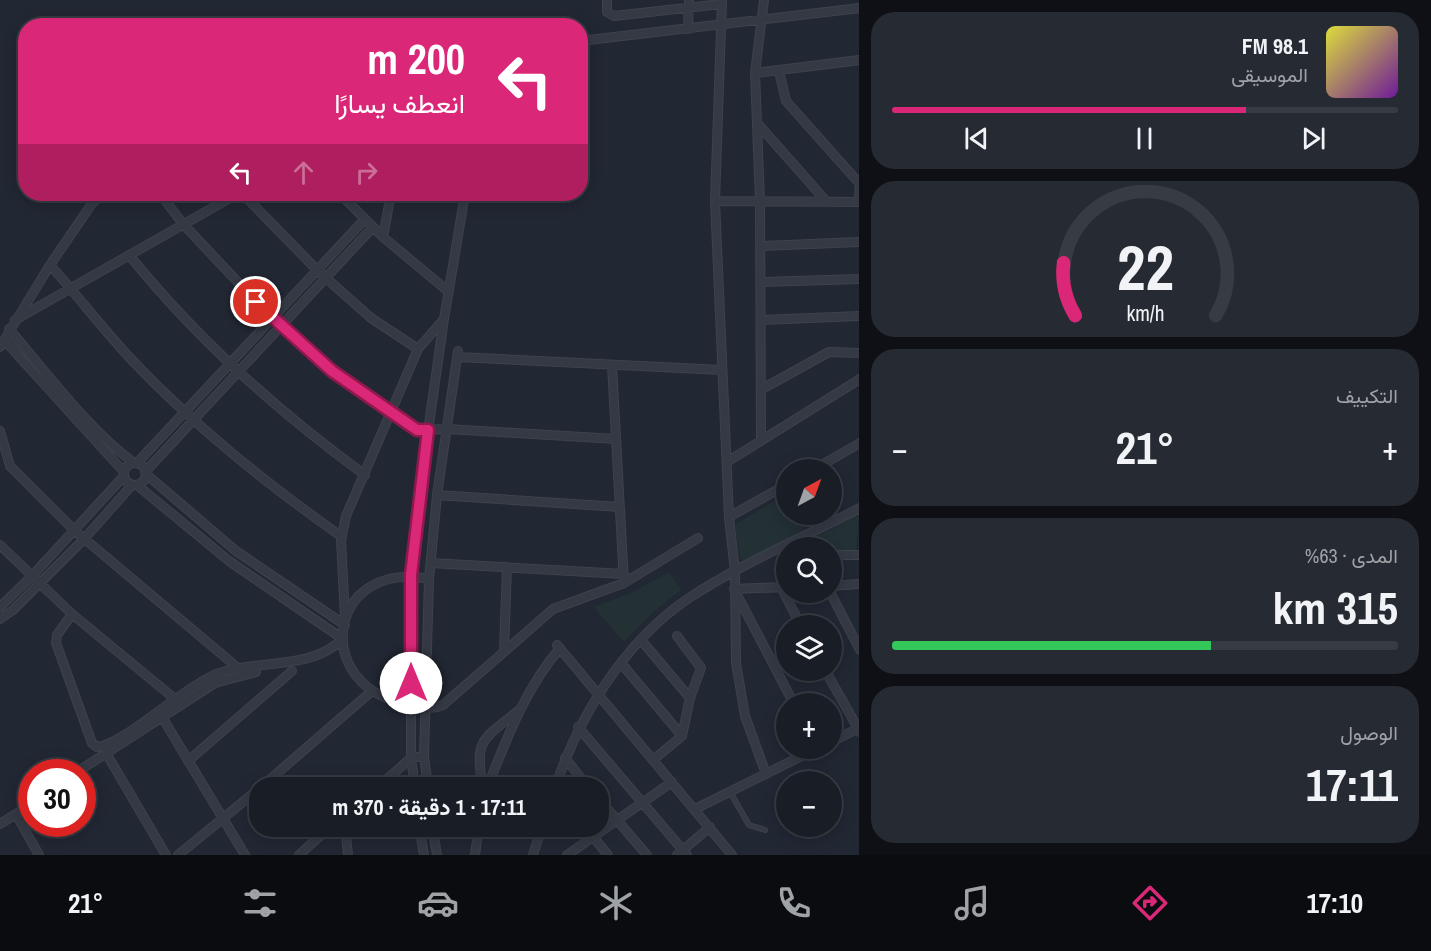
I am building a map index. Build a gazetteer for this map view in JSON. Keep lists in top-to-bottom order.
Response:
{
  "north": "top right",
  "page": {
    "turn": ["200 m", "انعطف يسارًا"],
    "song": ["98.1 FM", "الموسيقى"],
    "tile": [
      "التكييف",
      ["المدى · 63%", "315 km"],
      ["الوصول", "17:11"]
    ],
    "heat": ["−", "21°", "+"],
    "map_buttons": ["+", "−"],
    "limit": "30",
    "trip": "17:11 · 1 دقيقة · 370 m",
    "tabs": ["17:10", "21°"],
    "gauge": ["22", "km/h"]
  }
}
